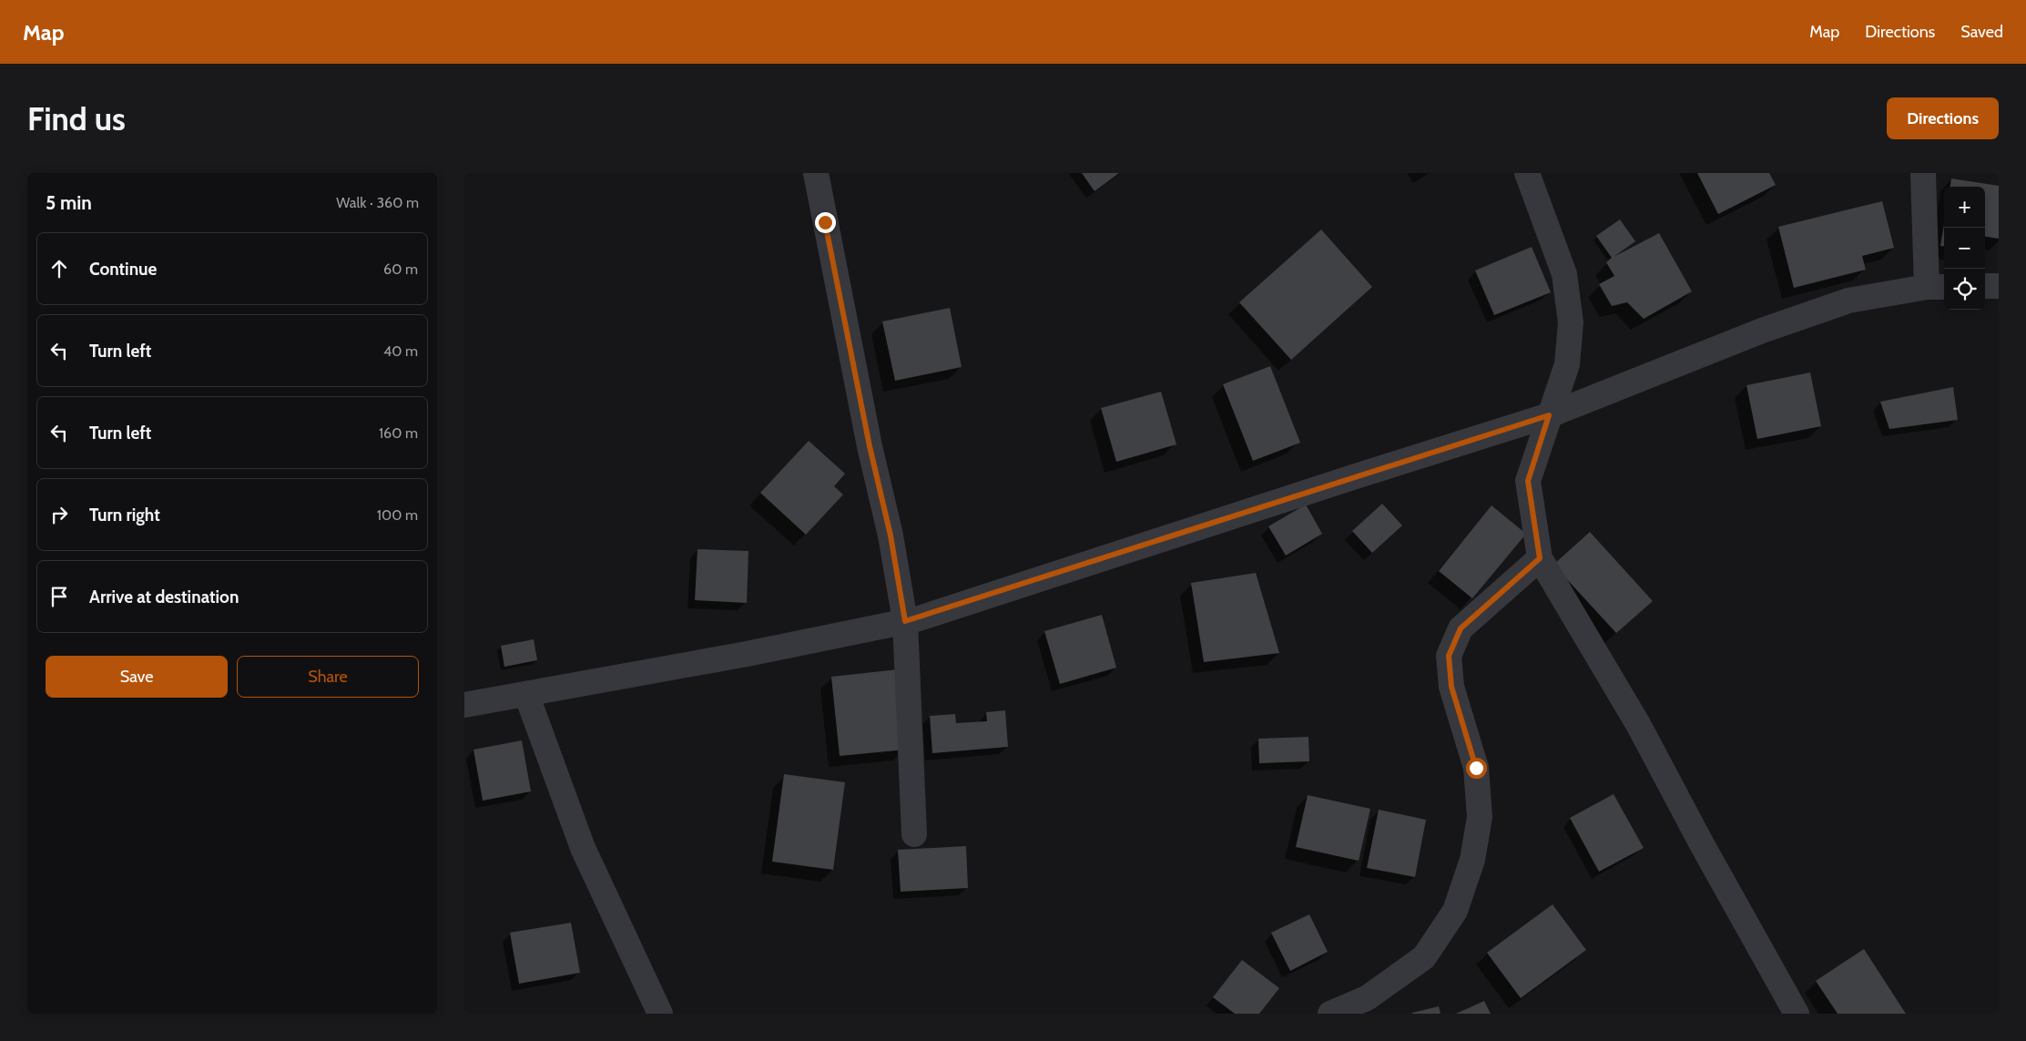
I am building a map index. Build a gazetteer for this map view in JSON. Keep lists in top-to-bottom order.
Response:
{
  "page": {
    "header": "Map",
    "nav": ["Map", "Directions", "Saved"],
    "buttons": [
      "Directions",
      ["Save", "Share"]
    ],
    "title": "Find us",
    "heading": ["5 min", "Walk · 360 m"],
    "map_buttons": ["+", "−"],
    "list": [
      ["Continue", "60 m"],
      ["Turn left", "40 m"],
      ["Turn left", "160 m"],
      ["Turn right", "100 m"],
      "Arrive at destination"
    ]
  }
}
